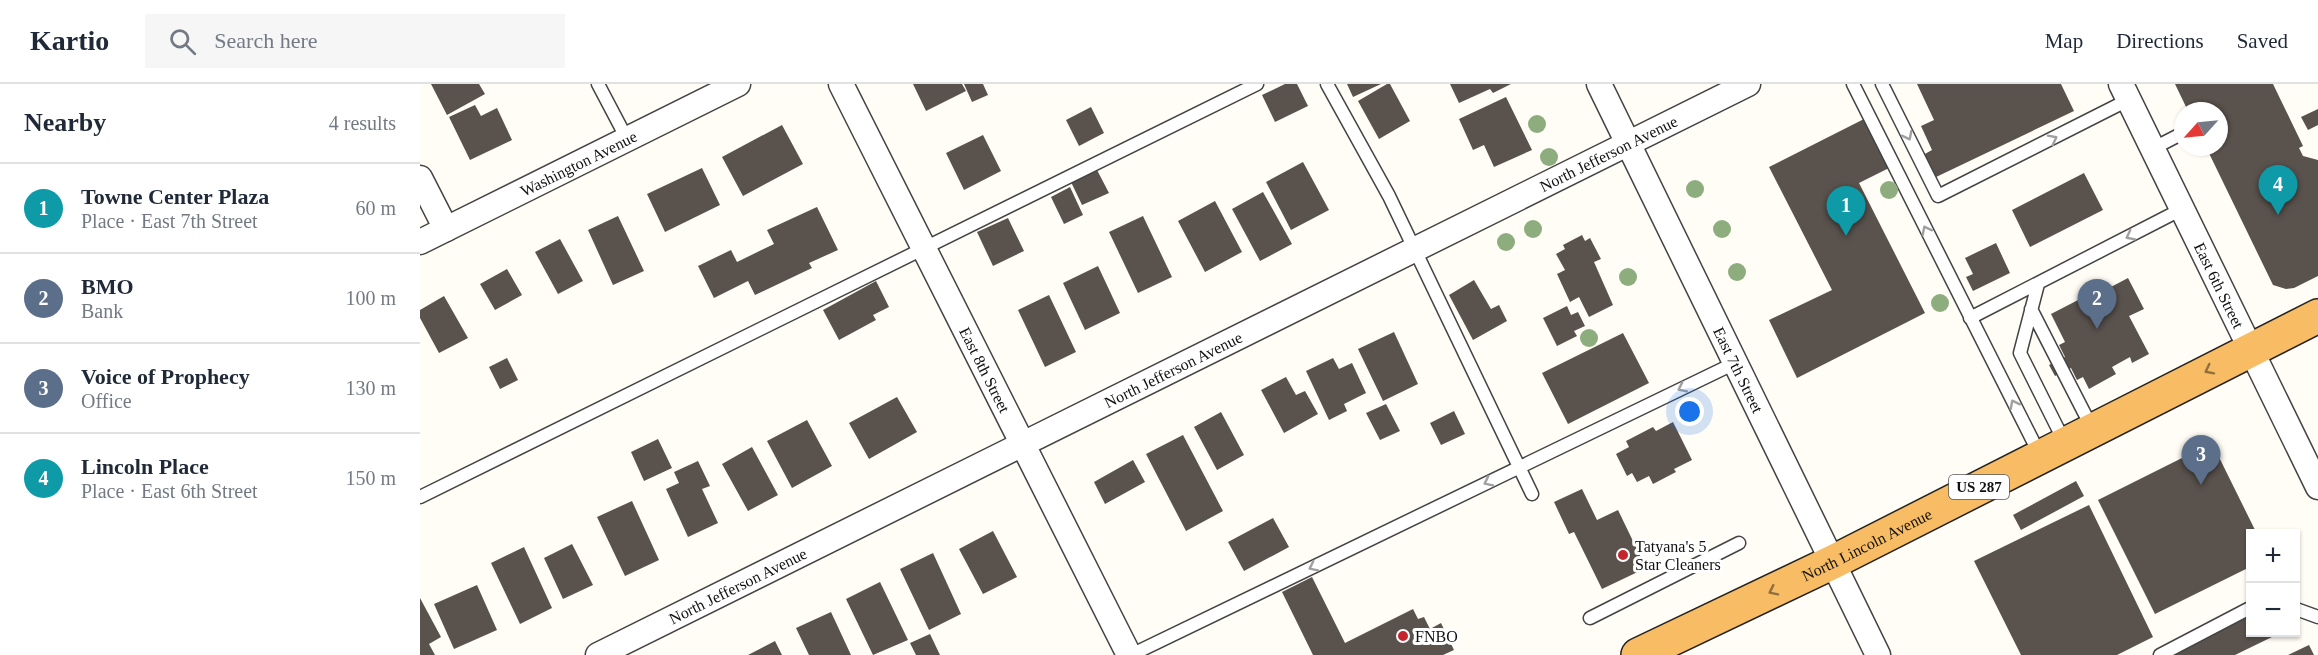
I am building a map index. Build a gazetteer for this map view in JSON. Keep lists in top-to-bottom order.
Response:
{
  "streets": {
    "highway": ["US 287", "North Lincoln Avenue"],
    "street": [
      "North Jefferson Avenue",
      "Washington Avenue",
      "East 6th Street",
      "East 8th Street",
      "East 7th Street"
    ]
  },
  "crossings": [
    ["North Jefferson Avenue", "East 8th Street"],
    ["North Jefferson Avenue", "East 7th Street"],
    ["East 6th Street", "North Lincoln Avenue"],
    ["East 7th Street", "North Lincoln Avenue"]
  ],
  "one_way": ["North Lincoln Avenue"],
  "places": ["Tatyana's 5 Star Cleaners", "FNBO"],
  "north": "bottom left",
  "page": {
    "header": "Kartio",
    "search": "Search here",
    "nav": ["Map", "Directions", "Saved"],
    "heading": ["Nearby", "4 results"],
    "list": [
      {
        "mark": "1",
        "name": "Towne Center Plaza",
        "note": "Place · East 7th Street",
        "value": "60 m"
      },
      {
        "mark": "2",
        "name": "BMO",
        "note": "Bank",
        "value": "100 m"
      },
      {
        "mark": "3",
        "name": "Voice of Prophecy",
        "note": "Office",
        "value": "130 m"
      },
      {
        "mark": "4",
        "name": "Lincoln Place",
        "note": "Place · East 6th Street",
        "value": "150 m"
      }
    ],
    "pins": [
      "4",
      "1",
      "2",
      "3"
    ],
    "map_buttons": ["+", "−"]
  }
}
